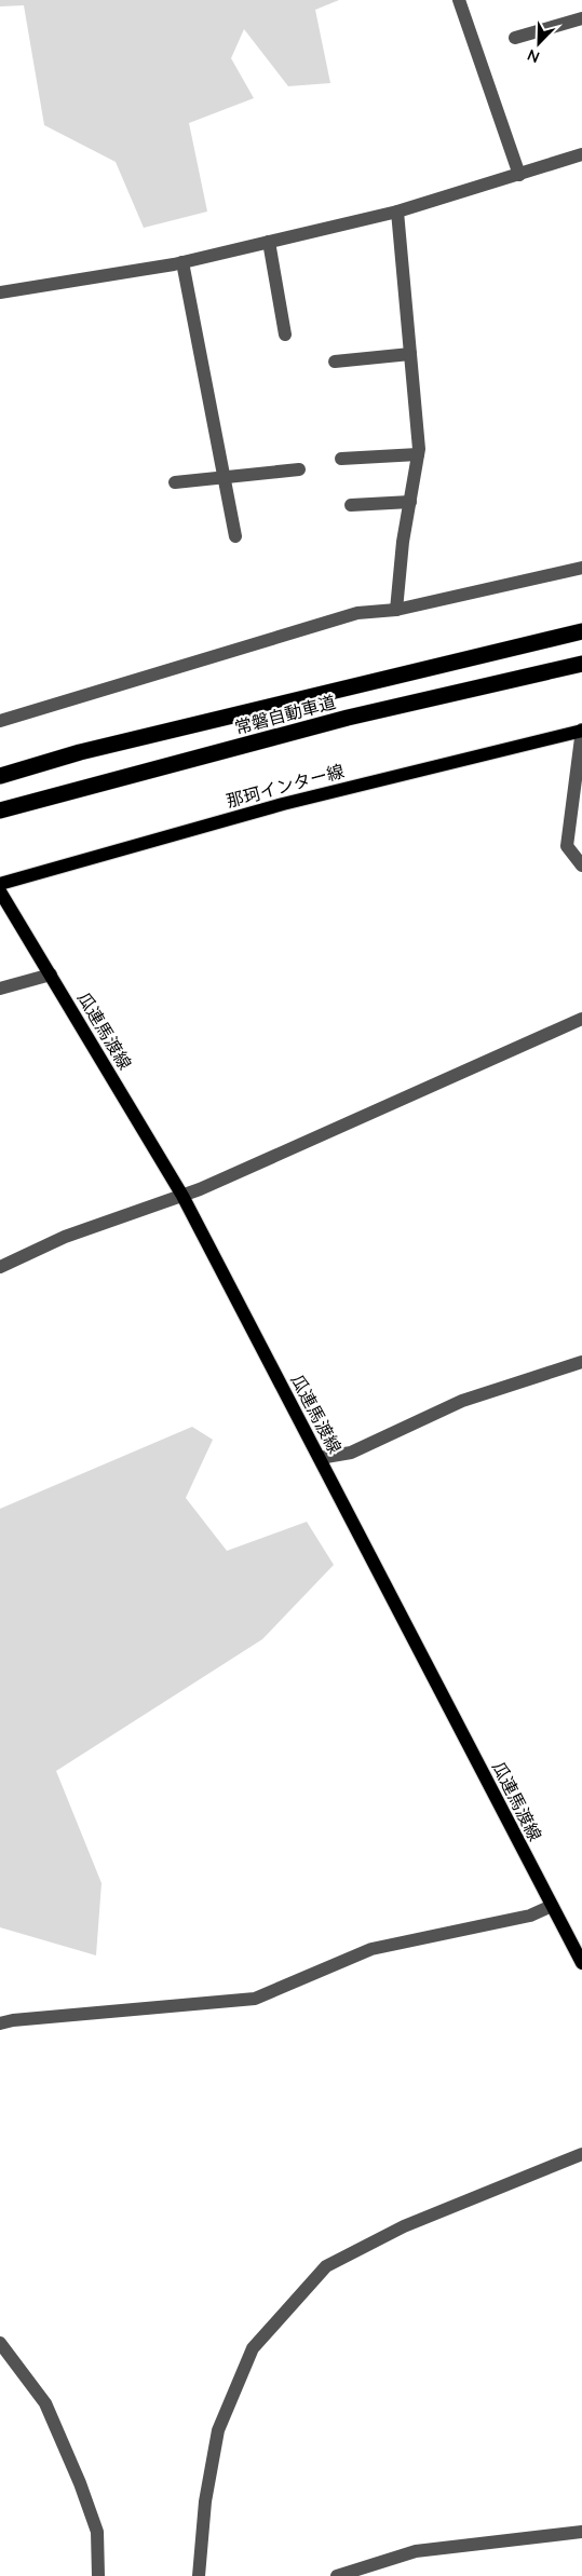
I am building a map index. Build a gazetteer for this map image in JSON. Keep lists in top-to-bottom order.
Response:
{
  "streets": {
    "highway": ["常磐自動車道"],
    "main road": ["那珂インター線", "瓜連馬渡線"]
  },
  "north": "bottom left"
}
